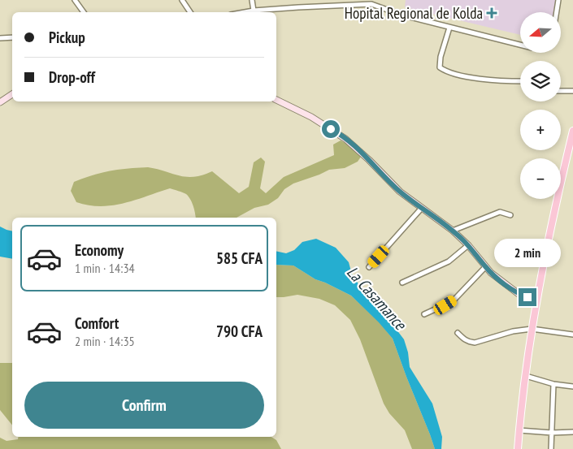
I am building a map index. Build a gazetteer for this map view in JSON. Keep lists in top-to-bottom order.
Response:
{
  "water": ["La Casamance"],
  "places": {
    "health": ["Hopital Regional de Kolda"]
  },
  "north": "left",
  "page": {
    "map_buttons": ["+", "−"],
    "banner": ["Pickup", "Drop-off"],
    "list": [
      {
        "name": "Economy",
        "note": "1 min · 14:34",
        "value": "585 CFA"
      },
      {
        "name": "Comfort",
        "note": "2 min · 14:35",
        "value": "790 CFA"
      }
    ],
    "bubble": "2 min",
    "buttons": "Confirm"
  }
}
